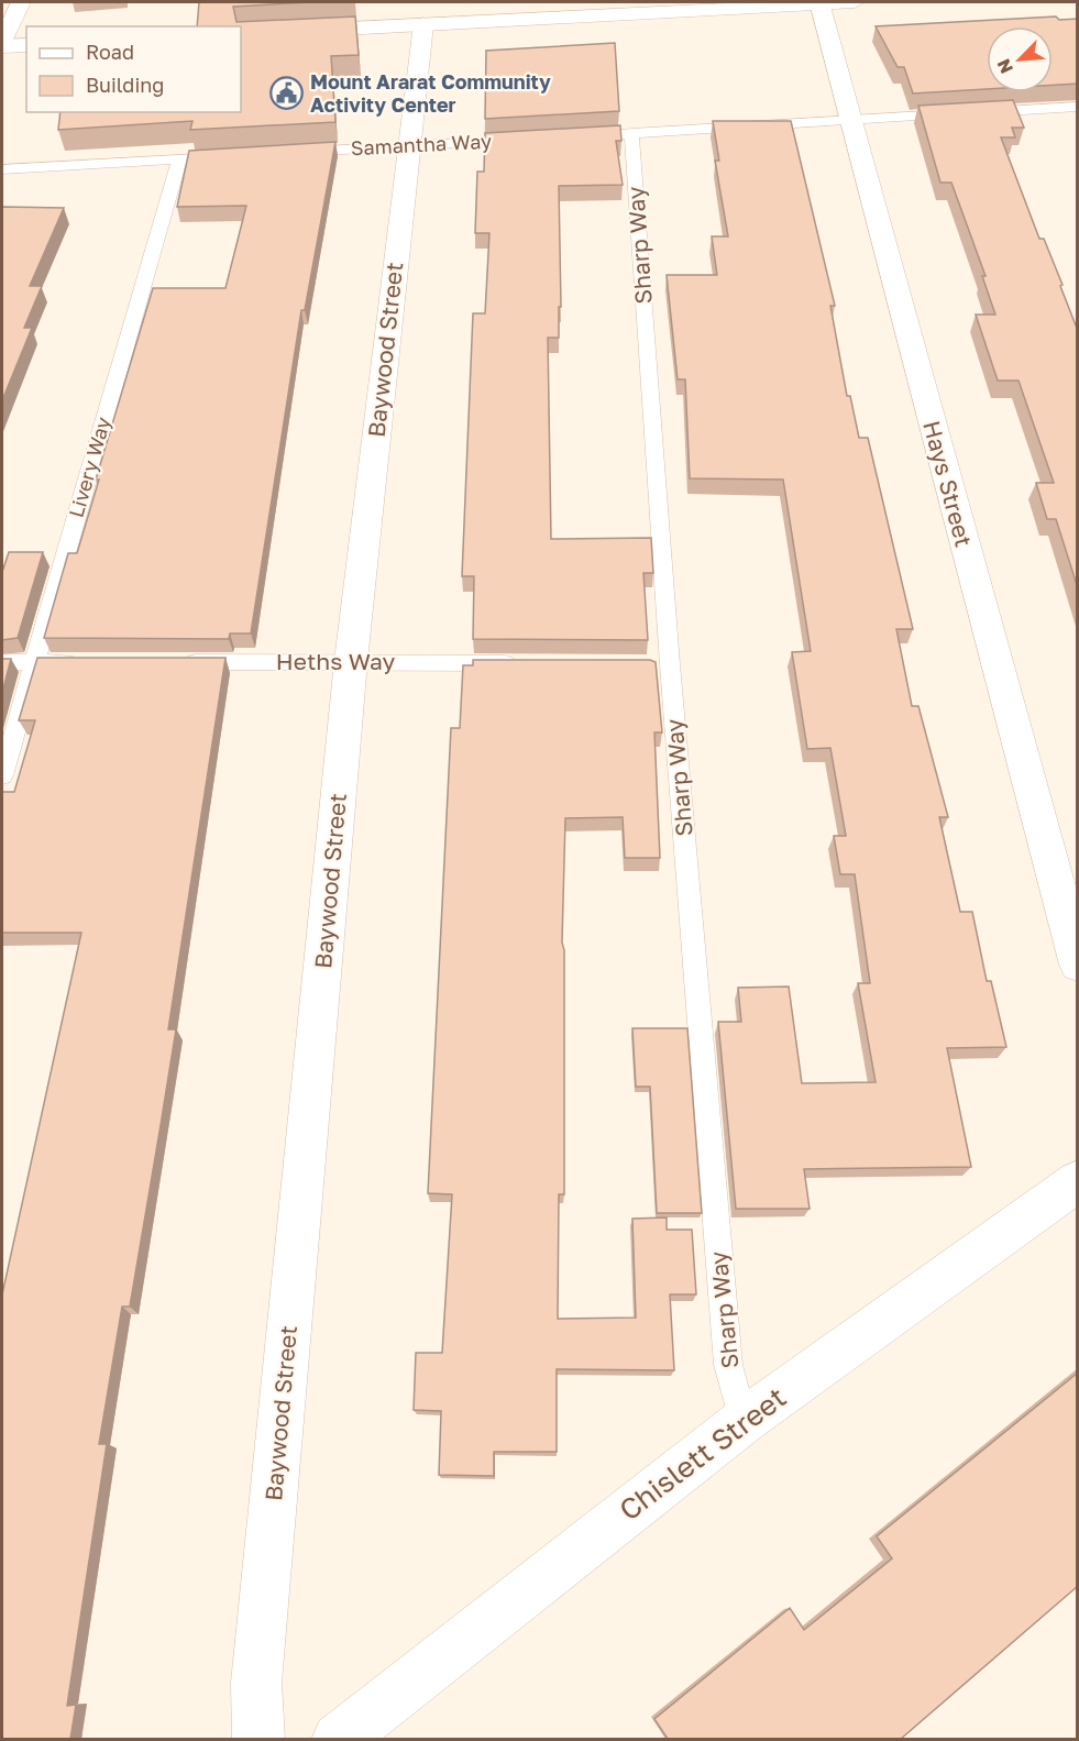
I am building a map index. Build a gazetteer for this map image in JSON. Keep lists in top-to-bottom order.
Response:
{
  "streets": {
    "street": ["Baywood Street", "Hays Street", "Chislett Street"],
    "lane": [
      "Samantha Way",
      "Sharp Way",
      "Livery Way",
      "Heths Way"
    ]
  },
  "crossings": [
    ["Samantha Way", "Baywood Street"],
    ["Sharp Way", "Chislett Street"],
    ["Baywood Street", "Heths Way"]
  ],
  "places": {
    "public building": ["Mount Ararat Community Activity Center"]
  },
  "legend": ["Road", "Building"],
  "north": "bottom left"
}
